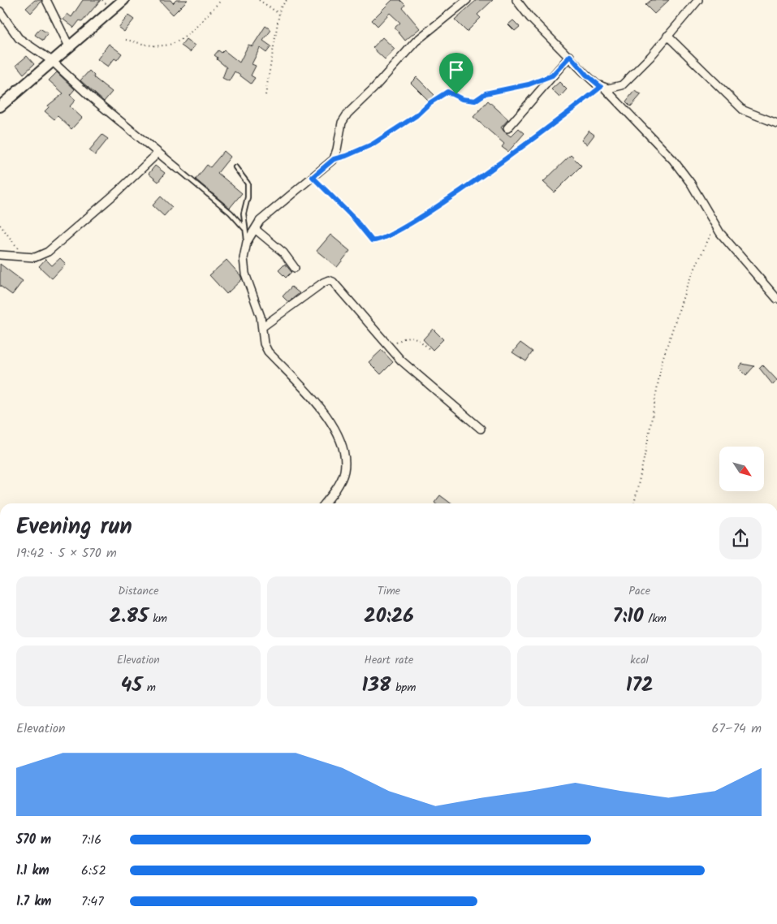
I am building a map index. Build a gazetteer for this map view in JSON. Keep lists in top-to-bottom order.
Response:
{
  "north": "bottom right",
  "page": {
    "heading": ["Evening run", "19:42 · 5 × 570 m"],
    "stats": [
      ["Distance", "2.85 km"],
      ["Time", "20:26"],
      ["Pace", "7:10 /km"],
      ["Elevation", "45 m"],
      ["Heart rate", "138 bpm"],
      ["kcal", "172"]
    ],
    "chart": ["Elevation", "67–74 m"],
    "list": [
      {
        "name": "570 m",
        "note": "7:16"
      },
      {
        "name": "1.1 km",
        "note": "6:52"
      },
      {
        "name": "1.7 km",
        "note": "7:47"
      }
    ]
  }
}
